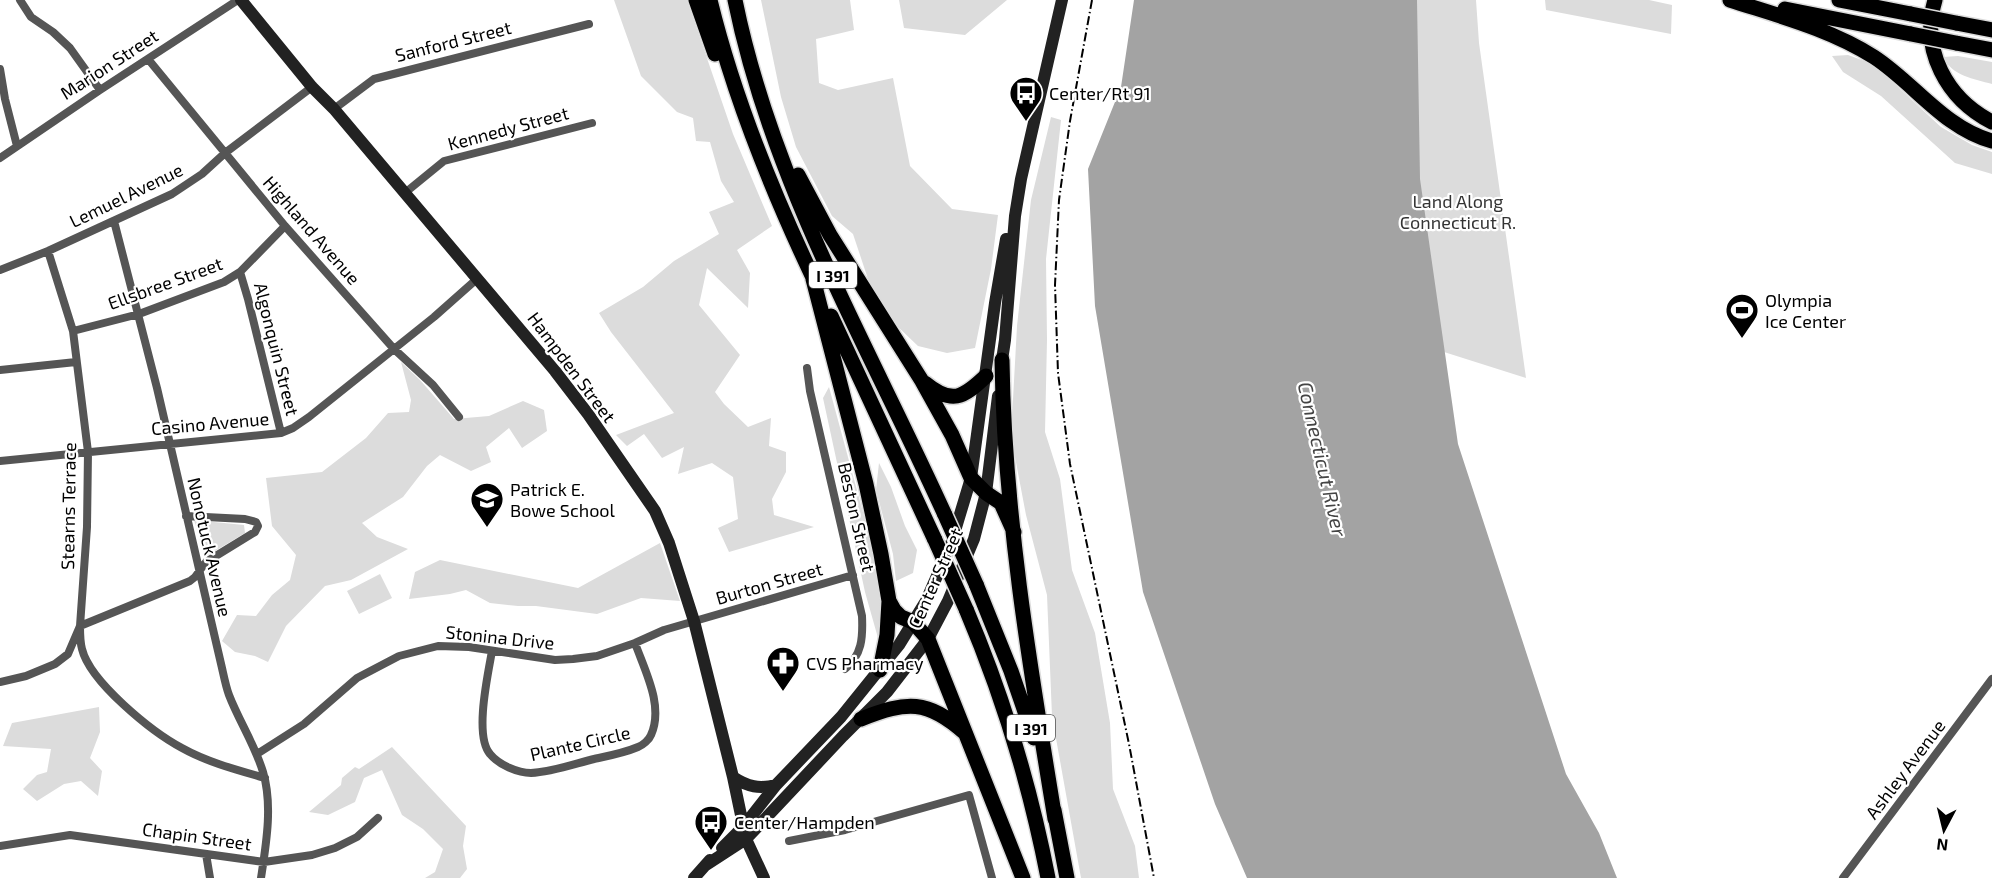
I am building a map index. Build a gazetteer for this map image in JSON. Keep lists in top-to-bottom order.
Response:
{
  "streets": {
    "highway": ["I 391"],
    "main road": ["Hampden Street", "Center Street"],
    "street": [
      "Sanford Street",
      "Marion Street",
      "Kennedy Street",
      "Lemuel Avenue",
      "Highland Avenue",
      "Ellsbree Street",
      "Algonquin Street",
      "Casino Avenue",
      "Stearns Terrace",
      "Beston Street",
      "Nonotuck Avenue",
      "Burton Street",
      "Stonina Drive",
      "Plante Circle",
      "Ashley Avenue",
      "Chapin Street"
    ]
  },
  "crossings": [
    ["Sanford Street", "Hampden Street"],
    ["Marion Street", "Highland Avenue"],
    ["Marion Street", "Hampden Street"],
    ["Kennedy Street", "Hampden Street"],
    ["Lemuel Avenue", "Highland Avenue"],
    ["Lemuel Avenue", "Hampden Street"],
    ["Lemuel Avenue", "Stearns Terrace"],
    ["Lemuel Avenue", "Nonotuck Avenue"],
    ["Highland Avenue", "Ellsbree Street"],
    ["Highland Avenue", "Casino Avenue"],
    ["Ellsbree Street", "Algonquin Street"],
    ["Ellsbree Street", "Stearns Terrace"],
    ["Ellsbree Street", "Nonotuck Avenue"],
    ["Algonquin Street", "Casino Avenue"],
    ["Hampden Street", "Casino Avenue"],
    ["Hampden Street", "Center Street"],
    ["Hampden Street", "Burton Street"],
    ["Hampden Street", "Stonina Drive"],
    ["Casino Avenue", "Stearns Terrace"],
    ["Casino Avenue", "Nonotuck Avenue"],
    ["Beston Street", "Burton Street"],
    ["Nonotuck Avenue", "Stonina Drive"],
    ["Nonotuck Avenue", "Chapin Street"],
    ["Burton Street", "Stonina Drive"],
    ["Stonina Drive", "Plante Circle"]
  ],
  "water": ["Connecticut River"],
  "parks": ["Land Along Connecticut R."],
  "places": {
    "bus stop": ["Center/Rt 91", "Center/Hampden"],
    "sports": ["Olympia Ice Center"],
    "school or university": ["Patrick E. Bowe School"],
    "pharmacy": ["CVS Pharmacy"]
  },
  "north": "bottom"
}
